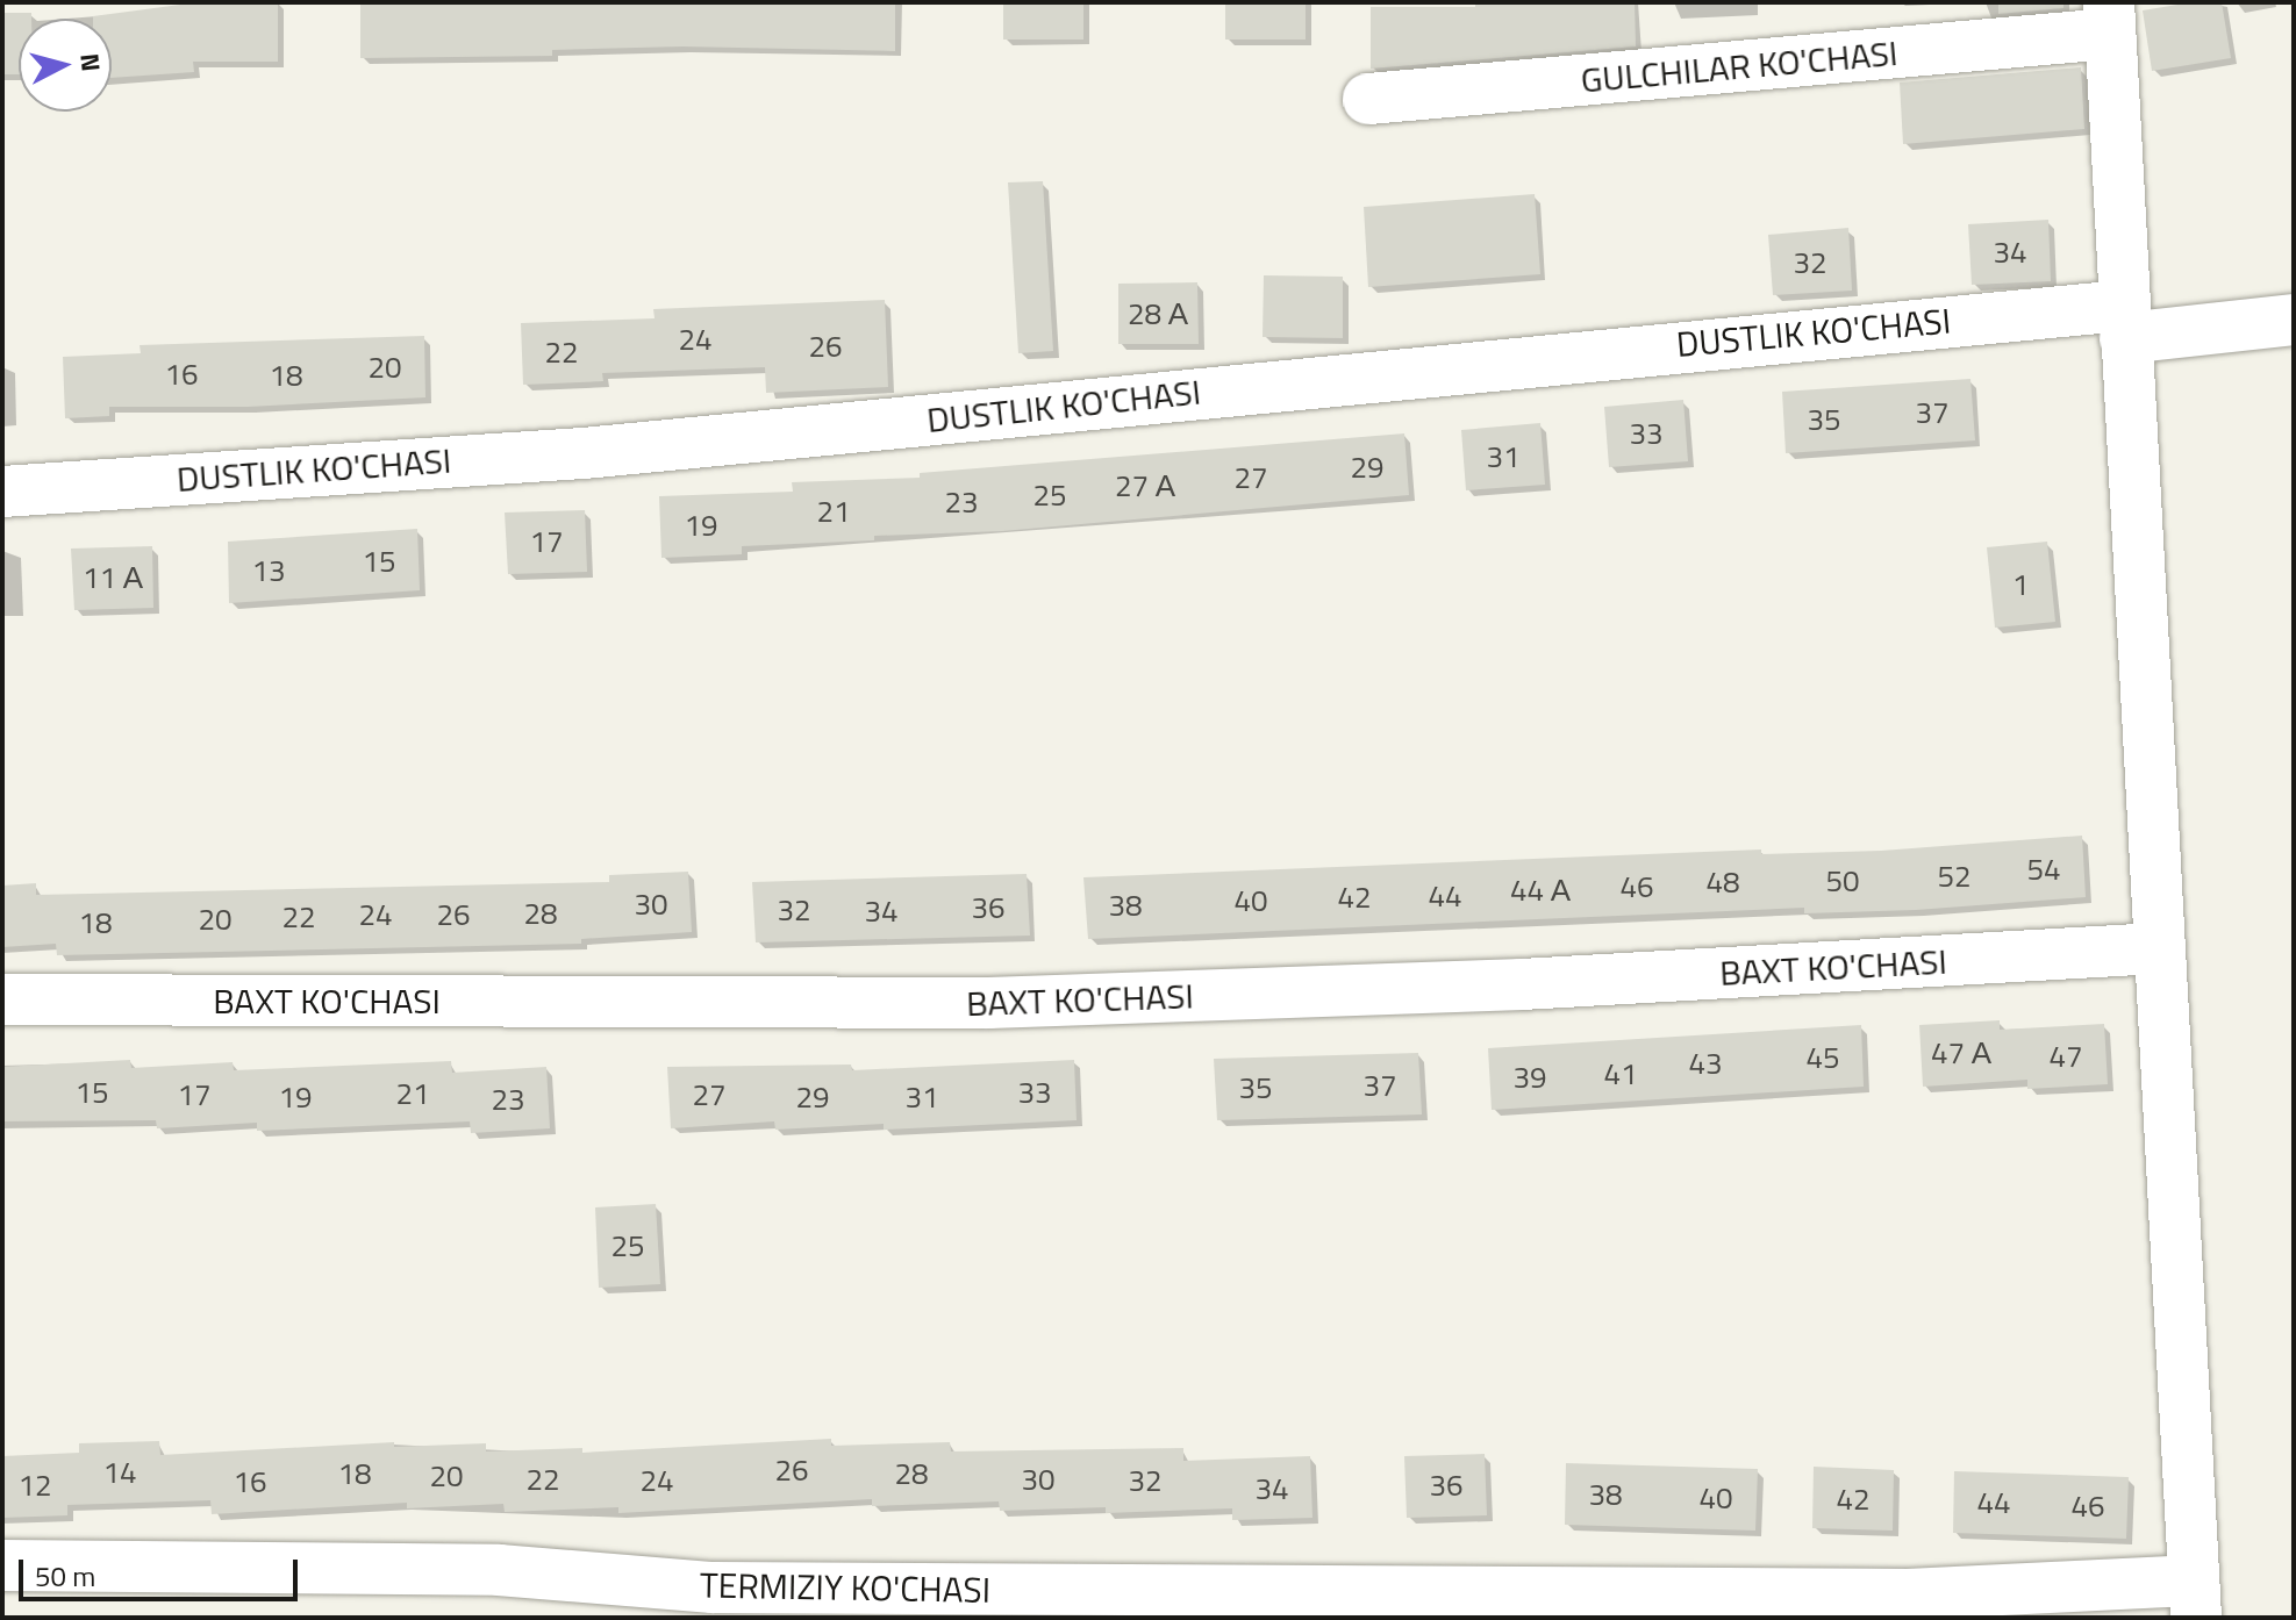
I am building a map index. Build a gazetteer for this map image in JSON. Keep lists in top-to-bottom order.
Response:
{
  "streets": {
    "street": [
      "GULCHILAR KO'CHASI",
      "DUSTLIK KO'CHASI",
      "BAXT KO'CHASI",
      "TERMIZIY KO'CHASI"
    ]
  },
  "house_numbers": [
    "34",
    "32",
    "28 А",
    "24",
    "26",
    "22",
    "20",
    "16",
    "18",
    "37",
    "35",
    "33",
    "31",
    "29",
    "27",
    "27 А",
    "25",
    "23",
    "21",
    "19",
    "17",
    "15",
    "13",
    "11 А",
    "1",
    "54",
    "52",
    "50",
    "48",
    "46",
    "44 А",
    "44",
    "42",
    "40",
    "30",
    "38",
    "36",
    "32",
    "34",
    "28",
    "24",
    "26",
    "22",
    "20",
    "18",
    "47 А",
    "47",
    "45",
    "43",
    "41",
    "39",
    "37",
    "35",
    "15",
    "33",
    "21",
    "17",
    "27",
    "19",
    "29",
    "31",
    "23",
    "25",
    "26",
    "14",
    "18",
    "28",
    "20",
    "22",
    "30",
    "24",
    "32",
    "16",
    "12",
    "36",
    "34",
    "38",
    "40",
    "42",
    "44",
    "46"
  ],
  "scale_bar": "50 m",
  "north": "right"
}
